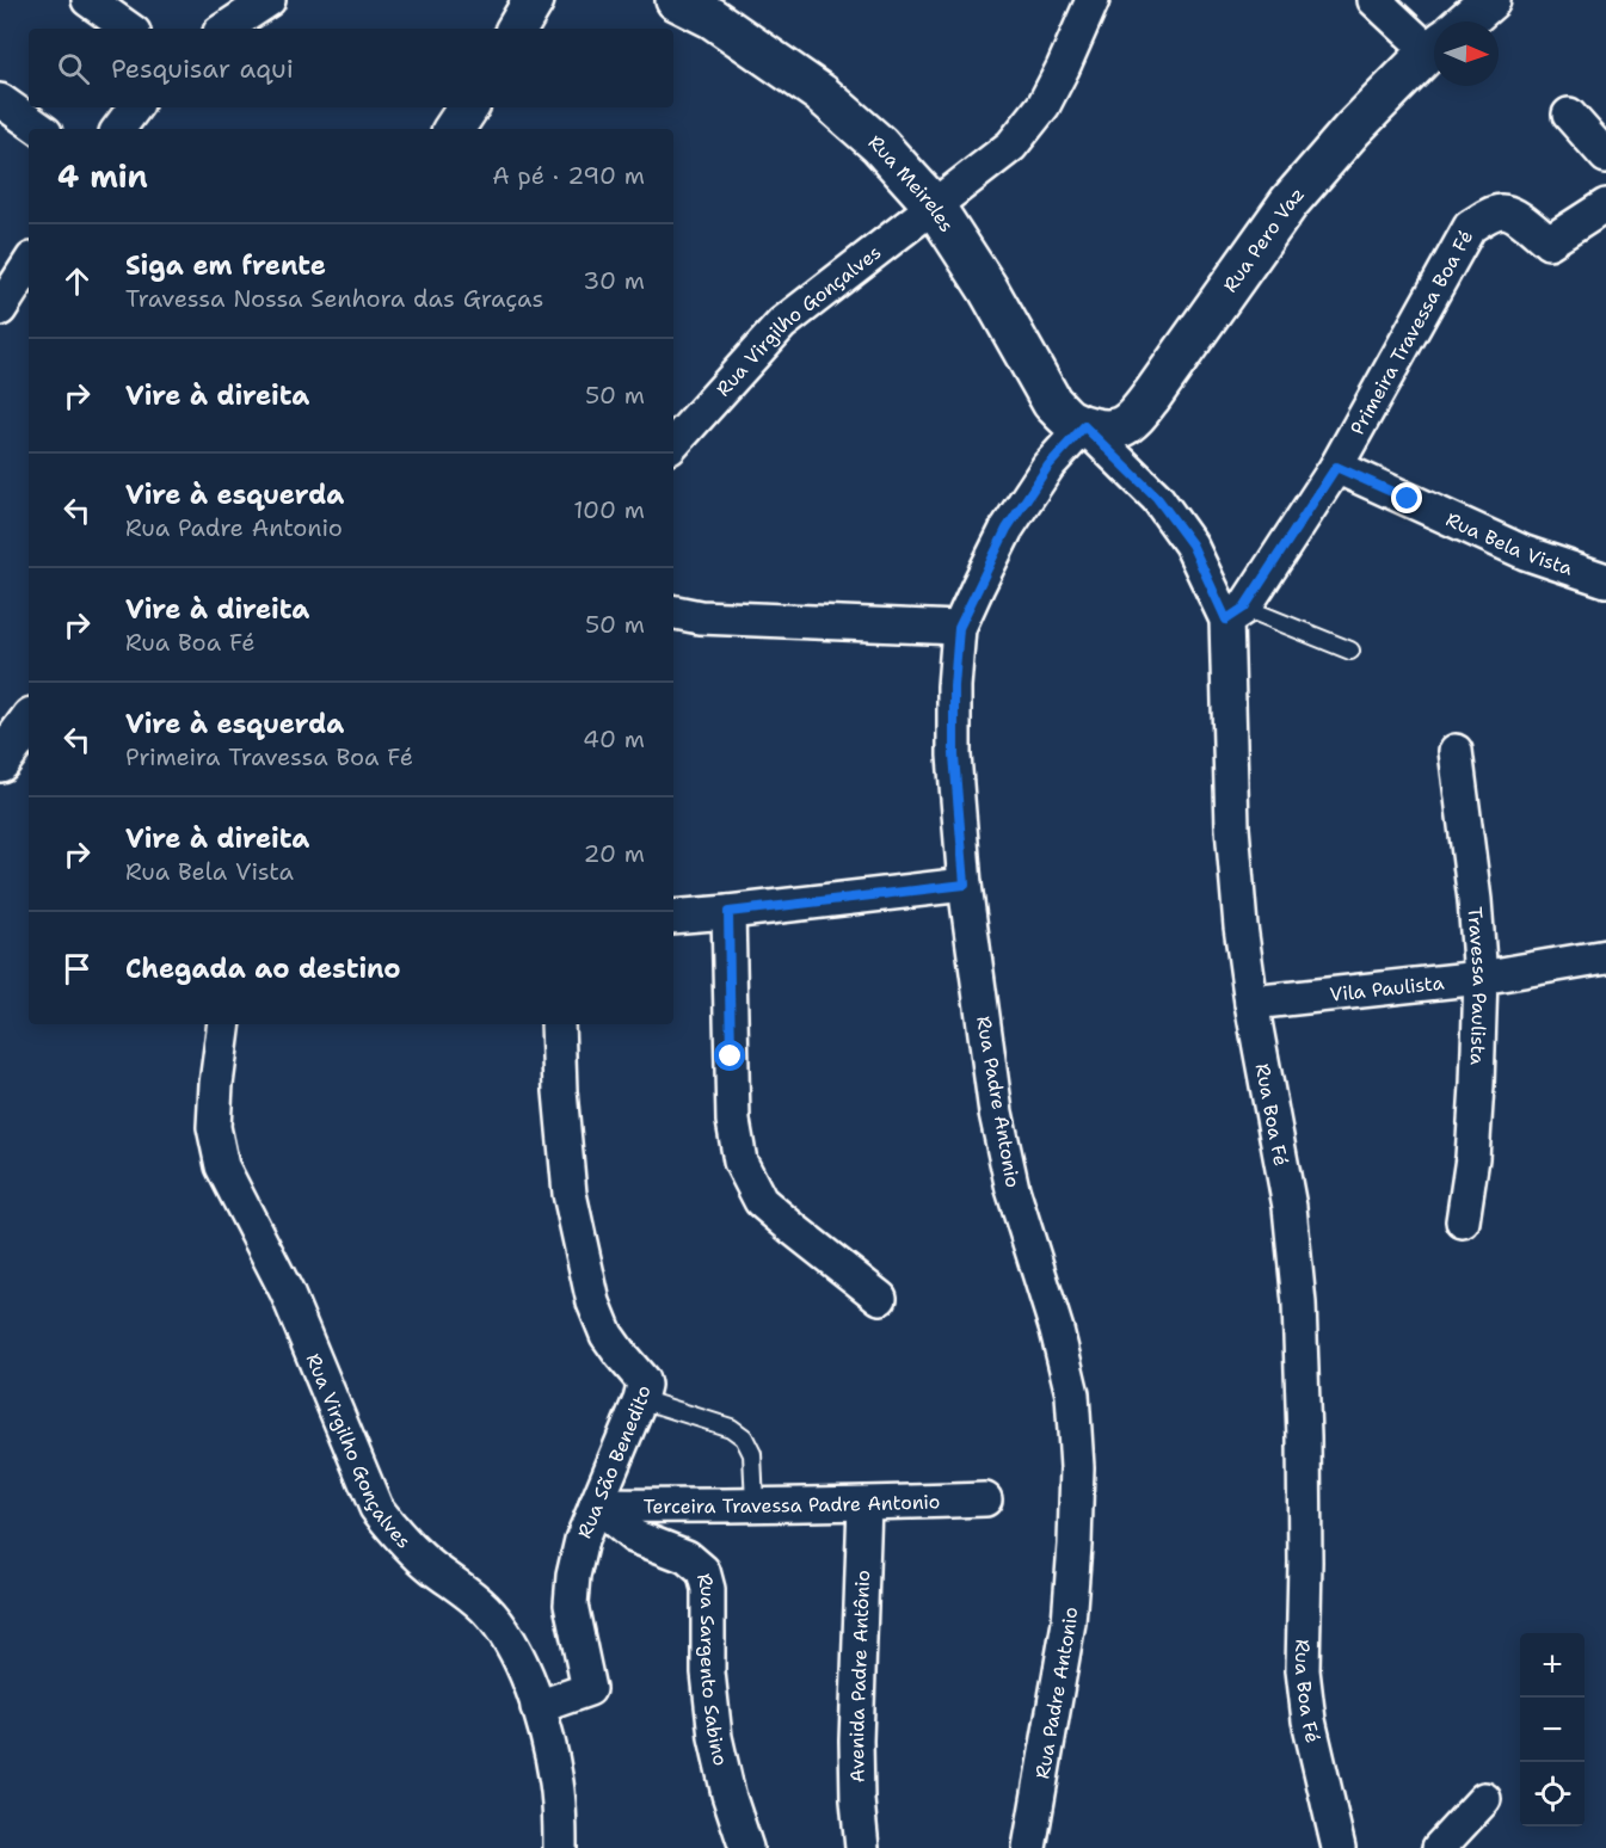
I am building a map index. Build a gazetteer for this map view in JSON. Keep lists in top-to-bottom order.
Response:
{
  "streets": {
    "main road": ["Rua Meireles", "Rua Pero Vaz"],
    "street": [
      "Rua Virgilho Gonçalves",
      "Primeira Travessa Boa Fé",
      "Rua Bela Vista",
      "Travessa Paulista",
      "Vila Paulista",
      "Rua Padre Antonio",
      "Rua Boa Fé",
      "Rua São Benedito",
      "Terceira Travessa Padre Antonio",
      "Rua Sargento Sabino",
      "Avenida Padre Antônio"
    ]
  },
  "crossings": [
    ["Rua Meireles", "Rua Pero Vaz"],
    ["Rua Meireles", "Rua Virgilho Gonçalves"],
    ["Rua Meireles", "Rua Padre Antonio"],
    ["Rua Meireles", "Rua Boa Fé"],
    ["Rua Pero Vaz", "Rua Padre Antonio"],
    ["Rua Pero Vaz", "Rua Boa Fé"],
    ["Rua Virgilho Gonçalves", "Rua São Benedito"],
    ["Primeira Travessa Boa Fé", "Rua Bela Vista"],
    ["Primeira Travessa Boa Fé", "Rua Boa Fé"],
    ["Travessa Paulista", "Vila Paulista"],
    ["Vila Paulista", "Rua Boa Fé"],
    ["Rua Padre Antonio", "Rua Boa Fé"],
    ["Rua São Benedito", "Terceira Travessa Padre Antonio"],
    ["Rua São Benedito", "Rua Sargento Sabino"],
    ["Terceira Travessa Padre Antonio", "Rua Sargento Sabino"],
    ["Terceira Travessa Padre Antonio", "Avenida Padre Antônio"]
  ],
  "north": "right",
  "page": {
    "search": "Pesquisar aqui",
    "heading": ["4 min", "A pé · 290 m"],
    "list": [
      ["Siga em frente", "Travessa Nossa Senhora das Graças", "30 m"],
      ["Vire à direita", "50 m"],
      ["Vire à esquerda", "Rua Padre Antonio", "100 m"],
      ["Vire à direita", "Rua Boa Fé", "50 m"],
      ["Vire à esquerda", "Primeira Travessa Boa Fé", "40 m"],
      ["Vire à direita", "Rua Bela Vista", "20 m"],
      "Chegada ao destino"
    ],
    "map_buttons": ["+", "−"]
  }
}
